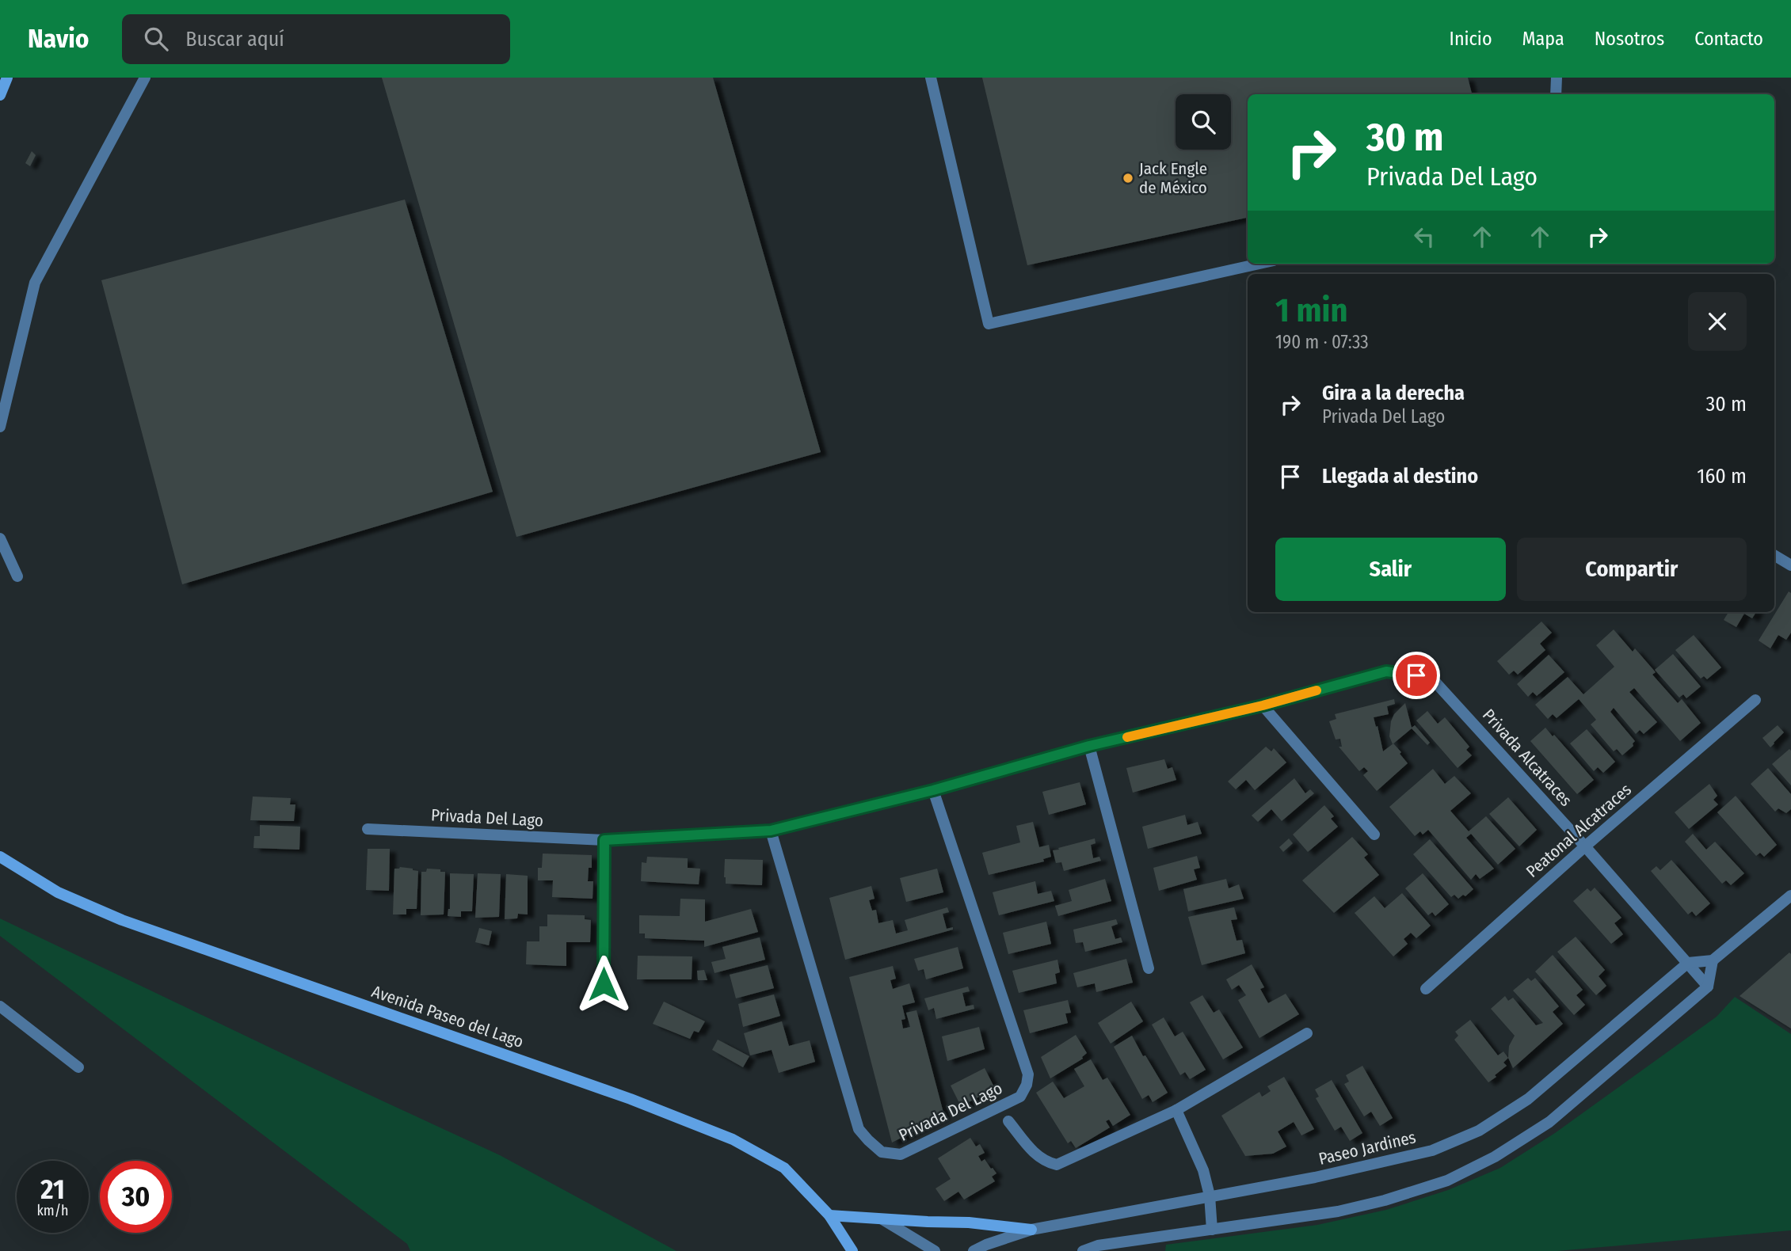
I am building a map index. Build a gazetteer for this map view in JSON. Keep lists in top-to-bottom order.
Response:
{
  "streets": {
    "main road": ["Avenida Paseo del Lago"],
    "street": [
      "Privada Alcatraces",
      "Privada Del Lago",
      "Peatonal Alcatraces",
      "Paseo Jardines"
    ]
  },
  "crossings": [
    ["Privada Alcatraces", "Privada Del Lago"],
    ["Privada Alcatraces", "Peatonal Alcatraces"],
    ["Privada Alcatraces", "Paseo Jardines"]
  ],
  "places": ["Jack Engle de México"],
  "page": {
    "header": "Navio",
    "search": "Buscar aquí",
    "nav": [
      "Inicio",
      "Mapa",
      "Nosotros",
      "Contacto"
    ],
    "turn": ["30 m", "Privada Del Lago"],
    "heading": ["1 min", "190 m · 07:33"],
    "list": [
      {
        "name": "Gira a la derecha",
        "note": "Privada Del Lago",
        "value": "30 m"
      },
      {
        "name": "Llegada al destino",
        "value": "160 m"
      }
    ],
    "buttons": ["Salir", "Compartir"],
    "speed": "21 km/h",
    "limit": "30"
  }
}
